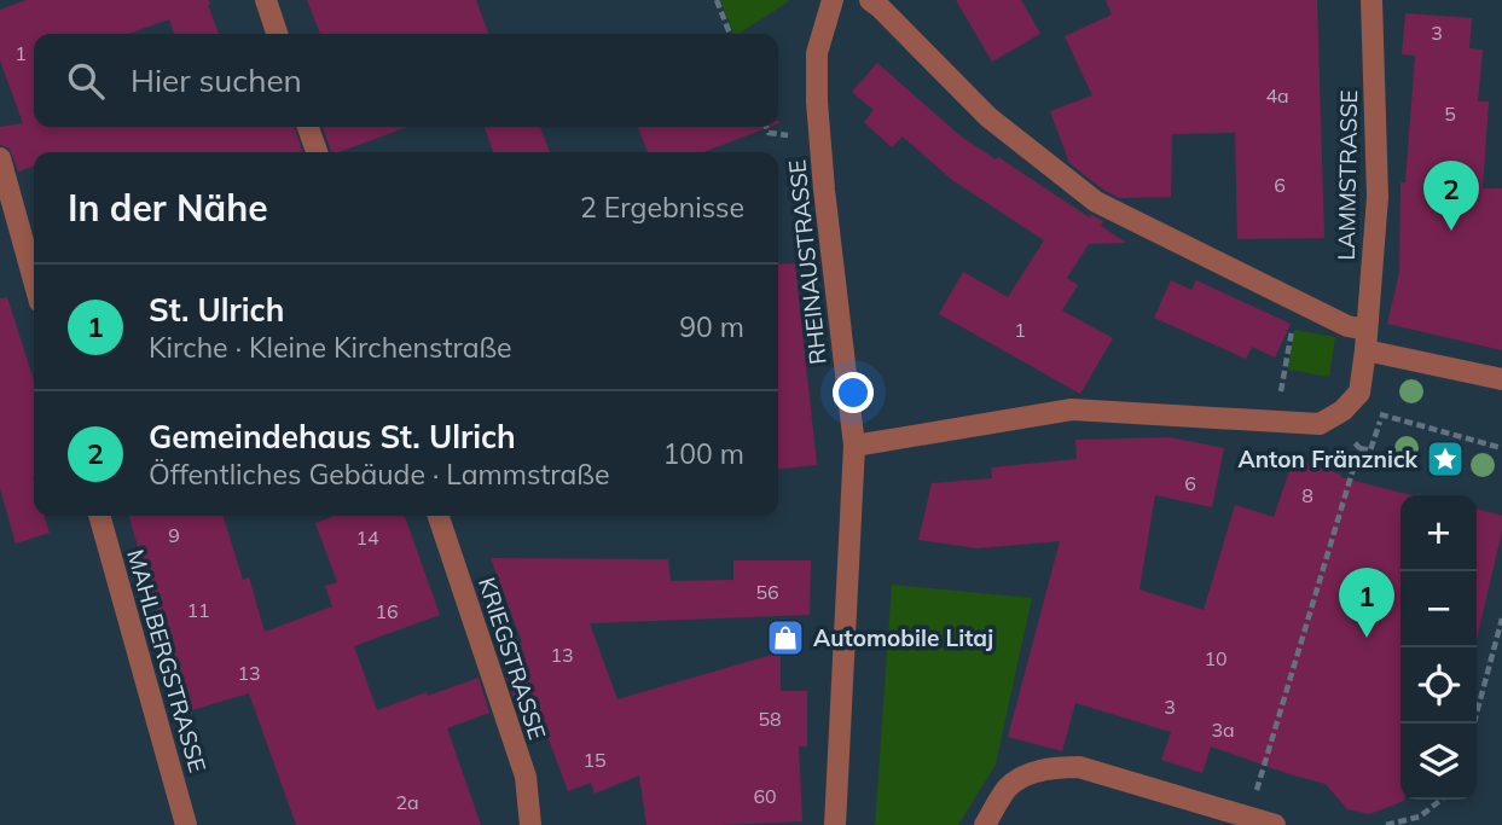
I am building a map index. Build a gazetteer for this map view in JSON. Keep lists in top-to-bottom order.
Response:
{
  "streets": {
    "street": [
      "LAMMSTRASSE",
      "RHEINAUSTRASSE",
      "KRIEGSTRASSE",
      "MAHLBERGSTRASSE"
    ]
  },
  "places": {
    "place": ["Anton Fränznick"],
    "shop": ["Automobile Litaj"]
  },
  "house_numbers": [
    "3",
    "1",
    "4a",
    "5",
    "6",
    "1",
    "6",
    "8",
    "9",
    "14",
    "56",
    "11",
    "16",
    "13",
    "10",
    "13",
    "3",
    "58",
    "3a",
    "15",
    "60",
    "2a"
  ],
  "page": {
    "search": "Hier suchen",
    "heading": ["In der Nähe", "2 Ergebnisse"],
    "pins": ["2", "1"],
    "list": [
      {
        "mark": "1",
        "name": "St. Ulrich",
        "note": "Kirche · Kleine Kirchenstraße",
        "value": "90 m"
      },
      {
        "mark": "2",
        "name": "Gemeindehaus St. Ulrich",
        "note": "Öffentliches Gebäude · Lammstraße",
        "value": "100 m"
      }
    ],
    "map_buttons": ["+", "−"]
  }
}
